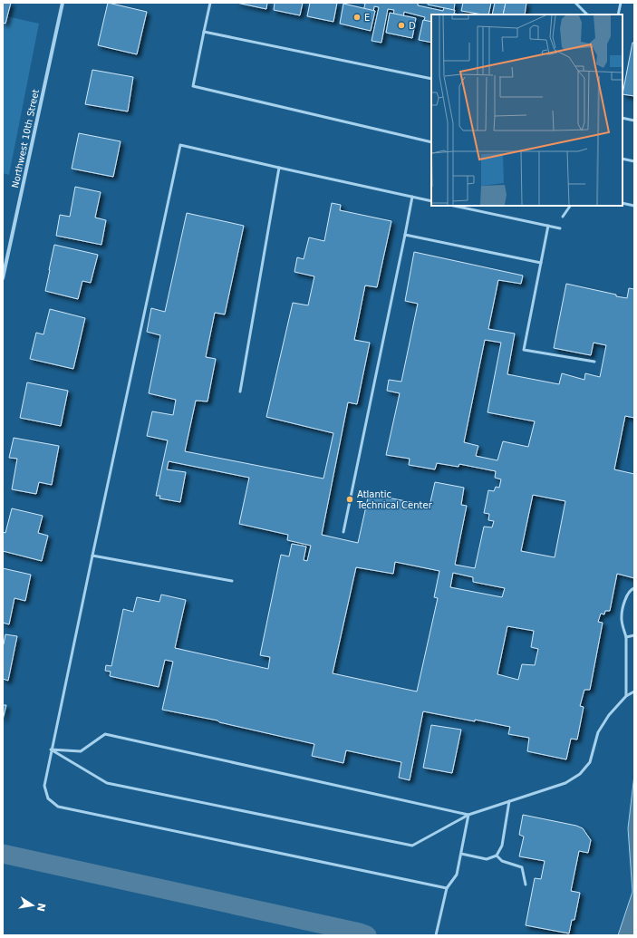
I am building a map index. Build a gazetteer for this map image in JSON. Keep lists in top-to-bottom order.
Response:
{
  "streets": {
    "street": ["Northwest 10th Street"]
  },
  "places": ["E", "D", "Atlantic Technical Center"],
  "north": "right"
}
